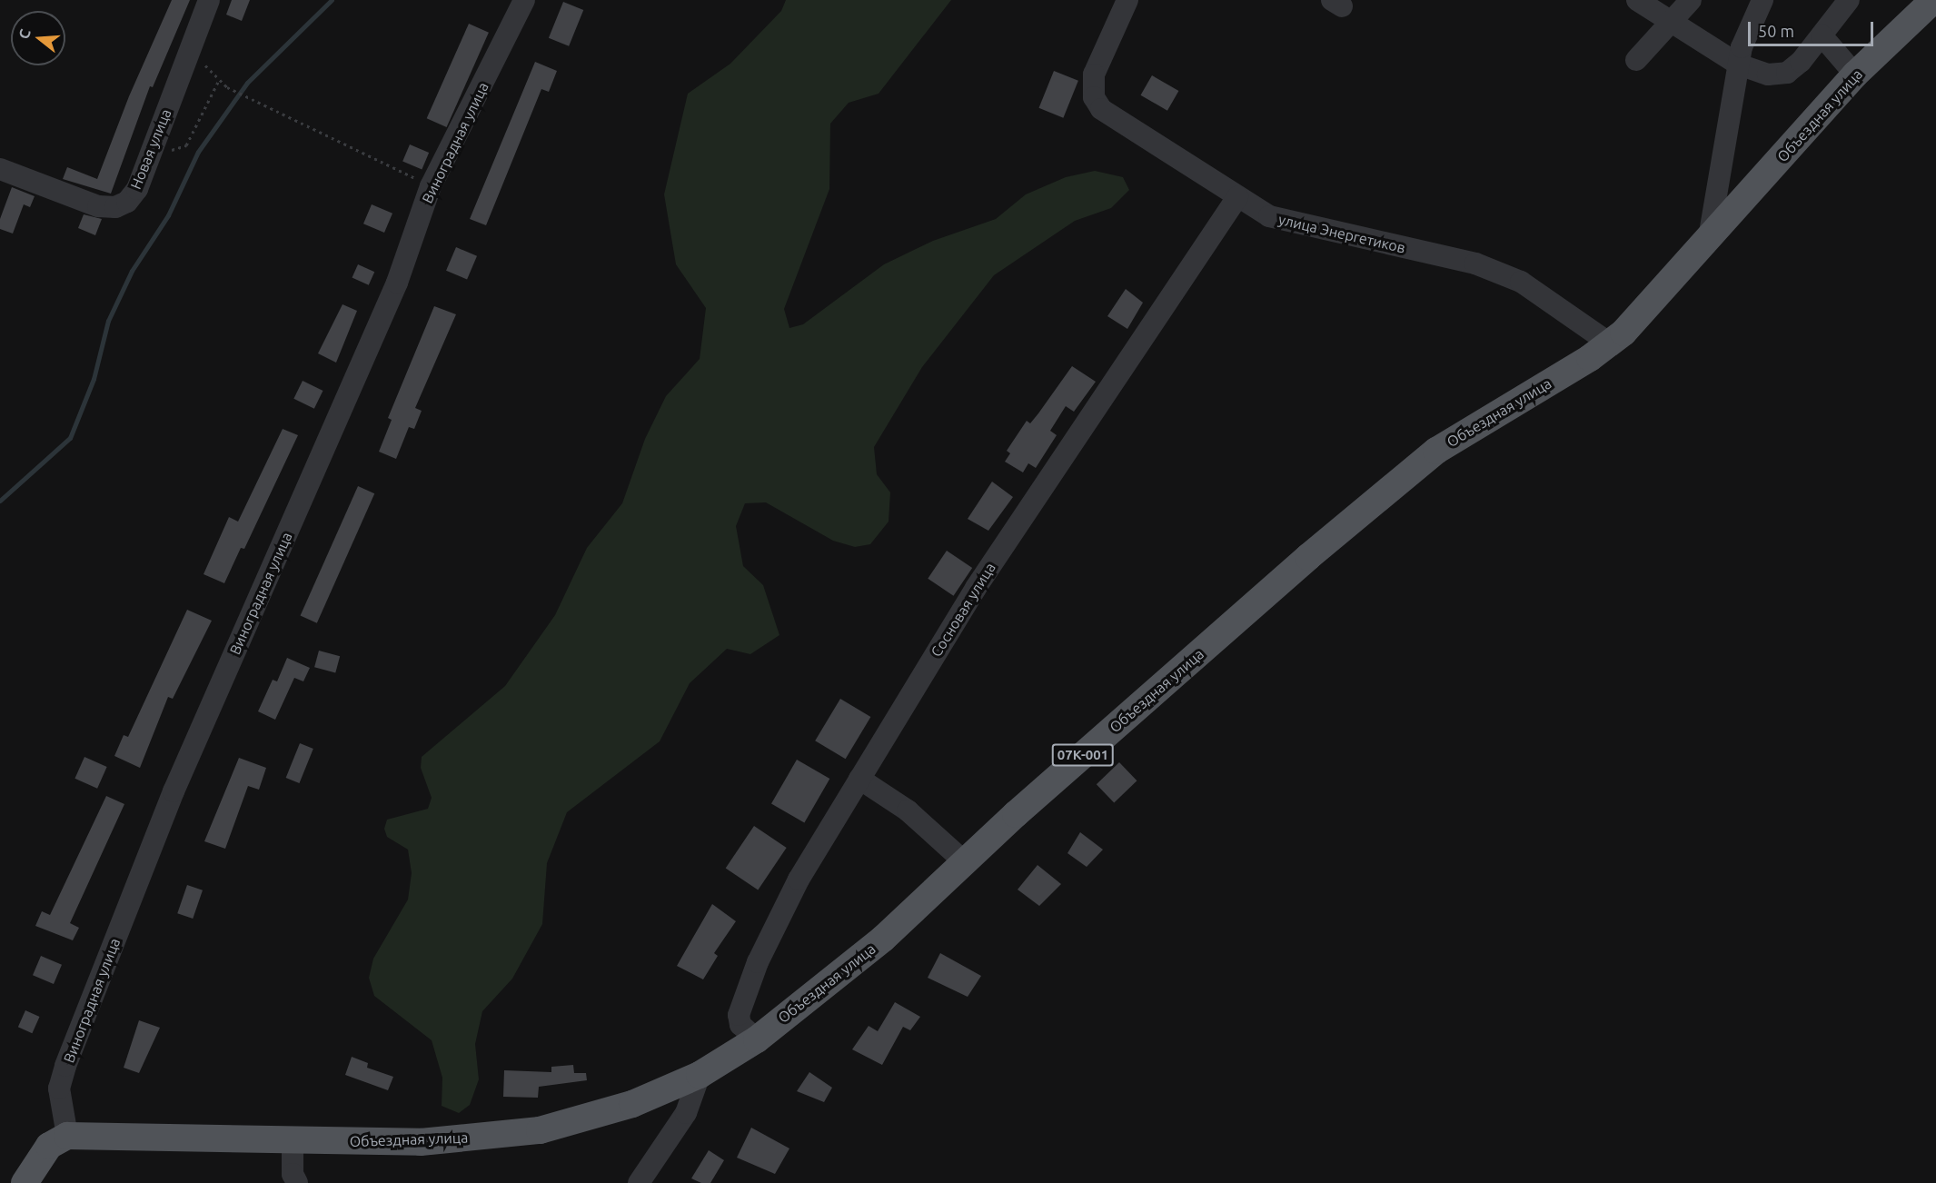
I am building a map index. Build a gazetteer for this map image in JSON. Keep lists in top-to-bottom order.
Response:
{
  "streets": {
    "main road": ["Объездная улица", "07К-001"],
    "street": [
      "Виноградная улица",
      "Новая улица",
      "улица Энергетиков",
      "Сосновая улица"
    ]
  },
  "crossings": [
    ["Объездная улица", "Виноградная улица"],
    ["Объездная улица", "улица Энергетиков"],
    ["Объездная улица", "Сосновая улица"],
    ["улица Энергетиков", "Сосновая улица"]
  ],
  "scale_bar": "50 m",
  "north": "left"
}
